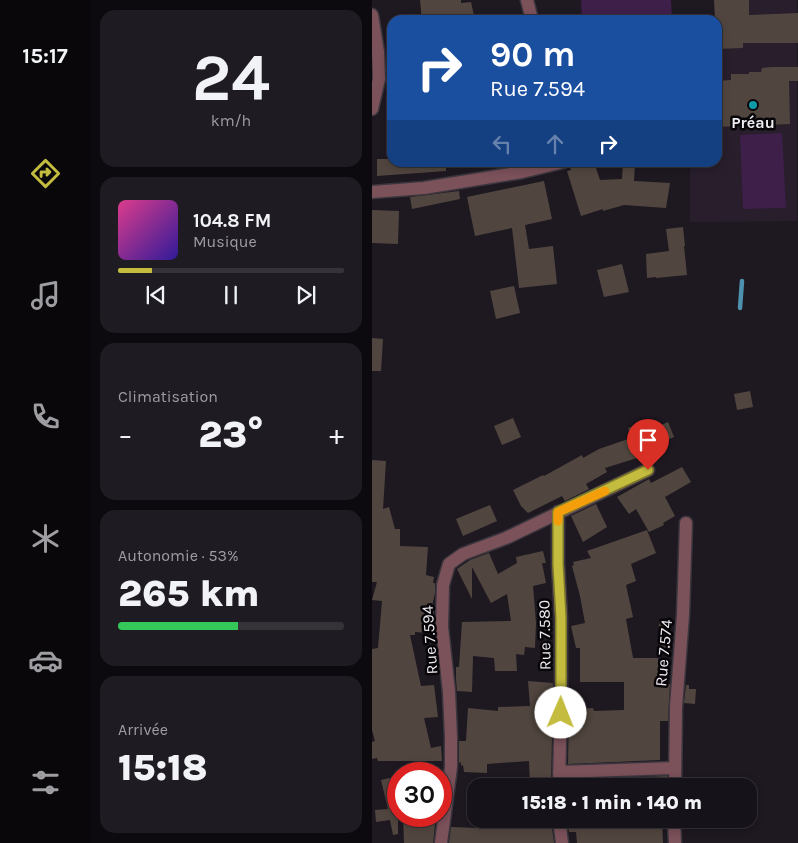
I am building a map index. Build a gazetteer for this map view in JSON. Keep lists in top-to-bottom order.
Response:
{
  "streets": {
    "street": ["Rue 7.580", "Rue 7.594", "Rue 7.574"]
  },
  "crossings": [
    ["Rue 7.580", "Rue 7.594"]
  ],
  "places": ["Préau"],
  "page": {
    "tabs": "15:17",
    "tile": [
      ["24", "km/h"],
      "Climatisation",
      ["Autonomie · 53%", "265 km"],
      ["Arrivée", "15:18"]
    ],
    "turn": ["90 m", "Rue 7.594"],
    "song": ["104.8 FM", "Musique"],
    "heat": ["−", "23°", "+"],
    "limit": "30",
    "trip": "15:18 · 1 min · 140 m"
  }
}
